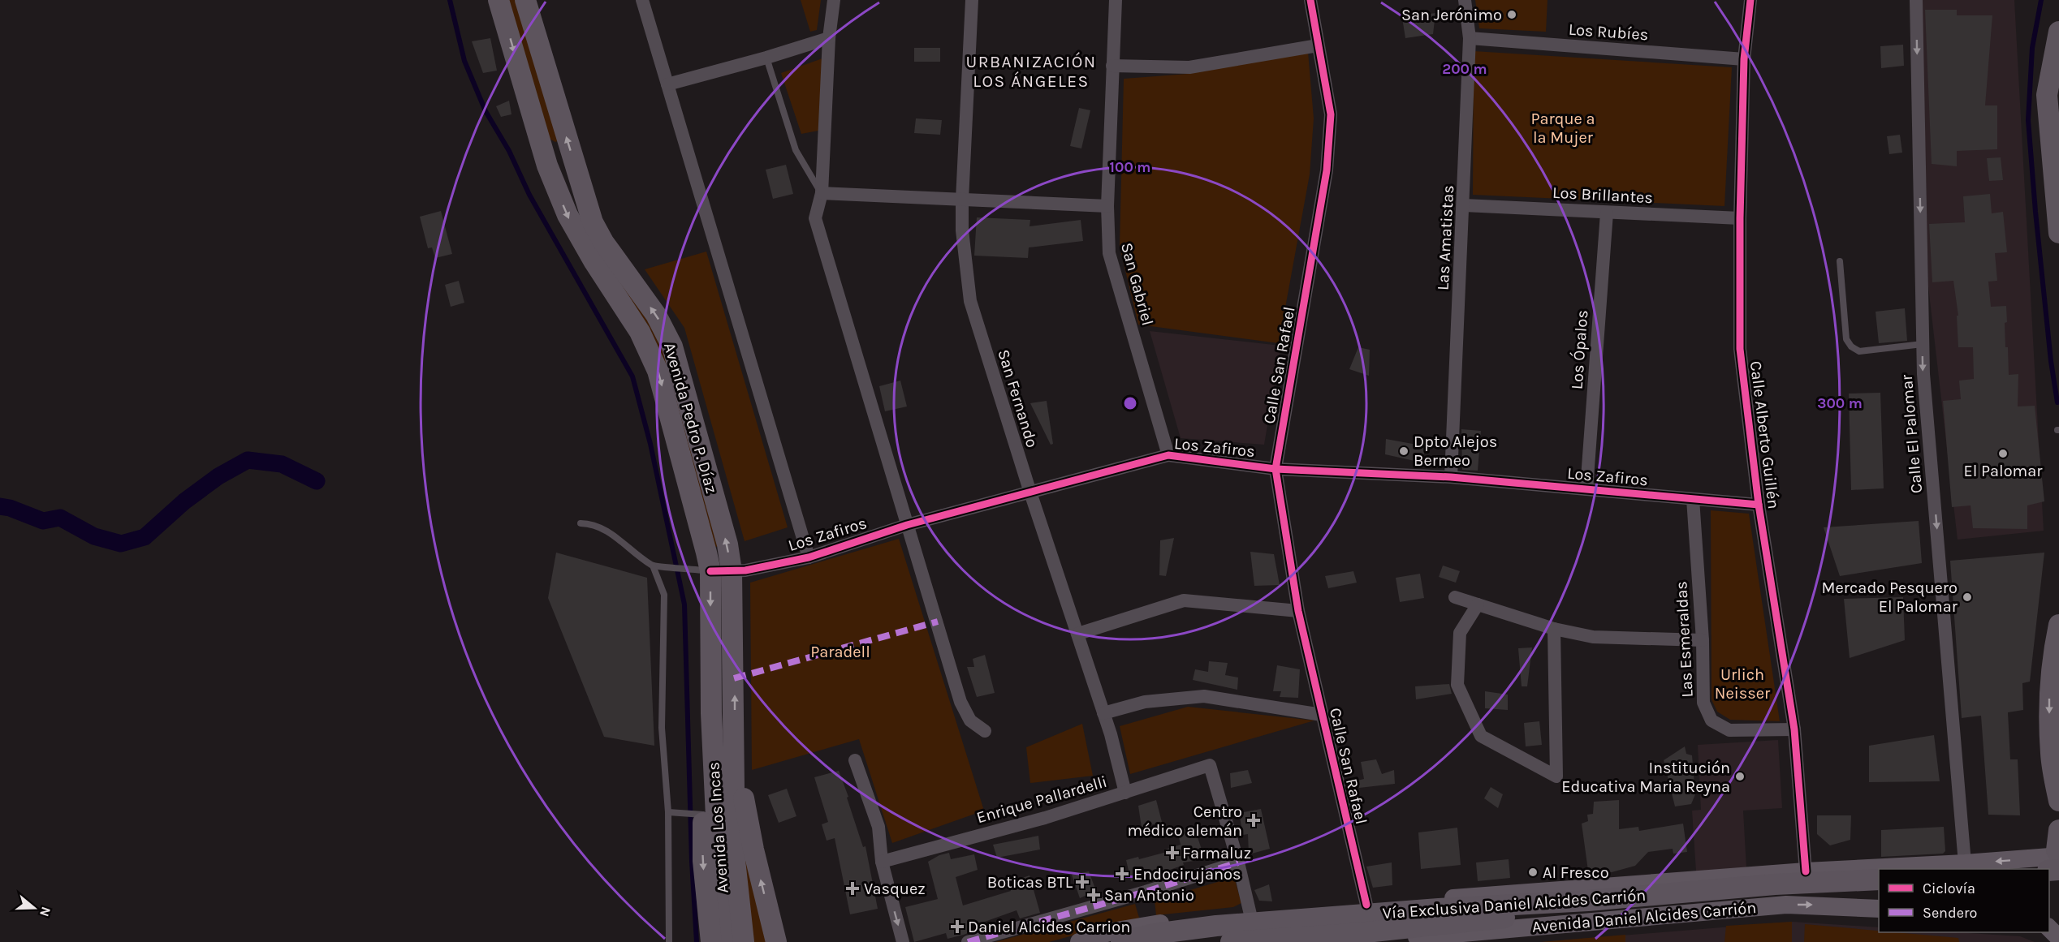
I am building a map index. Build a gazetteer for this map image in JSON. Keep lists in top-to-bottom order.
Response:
{
  "streets": {
    "main road": [
      "Avenida Pedro P. Díaz",
      "Avenida Los Incas",
      "Vía Exclusiva Daniel Alcides Carrión",
      "Avenida Daniel Alcides Carrión"
    ],
    "street": [
      "Los Rubíes",
      "Los Brillantes",
      "Las Amatistas",
      "San Gabriel",
      "Los Ópalos",
      "Calle San Rafael",
      "San Fernando",
      "Calle El Palomar",
      "Calle Alberto Guillén",
      "Los Zafiros",
      "Las Esmeraldas",
      "Enrique Pallardelli"
    ]
  },
  "crossings": [
    ["Los Rubíes", "Las Amatistas"],
    ["Los Rubíes", "Calle Alberto Guillén"],
    ["Los Brillantes", "Las Amatistas"],
    ["Los Brillantes", "Los Ópalos"],
    ["Los Brillantes", "Calle Alberto Guillén"],
    ["Las Amatistas", "Los Zafiros"],
    ["San Gabriel", "Los Zafiros"],
    ["Los Ópalos", "Los Zafiros"],
    ["Calle San Rafael", "Los Zafiros"],
    ["Calle San Rafael", "Avenida Daniel Alcides Carrión"],
    ["San Fernando", "Los Zafiros"],
    ["San Fernando", "Enrique Pallardelli"],
    ["Avenida Pedro P. Díaz", "Los Zafiros"],
    ["Avenida Pedro P. Díaz", "Avenida Los Incas"],
    ["Calle El Palomar", "Avenida Daniel Alcides Carrión"],
    ["Calle Alberto Guillén", "Los Zafiros"],
    ["Calle Alberto Guillén", "Las Esmeraldas"],
    ["Calle Alberto Guillén", "Avenida Daniel Alcides Carrión"],
    ["Los Zafiros", "Las Esmeraldas"]
  ],
  "one_way": ["Calle El Palomar"],
  "districts": ["URBANIZACIÓN LOS ÁNGELES"],
  "parks": ["Parque a la Mujer", "Paradell", "Urlich Neisser"],
  "places": {
    "other": [
      "San Jerónimo",
      "Dpto Alejos Bermeo",
      "El Palomar",
      "Mercado Pesquero El Palomar",
      "Institución Educativa Maria Reyna",
      "Al Fresco"
    ],
    "health": [
      "Centro médico alemán",
      "Farmaluz",
      "Endocirujanos",
      "Boticas BTL",
      "Vasquez",
      "San Antonio",
      "Daniel Alcides Carrion"
    ]
  },
  "legend": ["Ciclovía", "Sendero"],
  "north": "right",
  "rings": ["200 m", "100 m", "300 m"]
}
